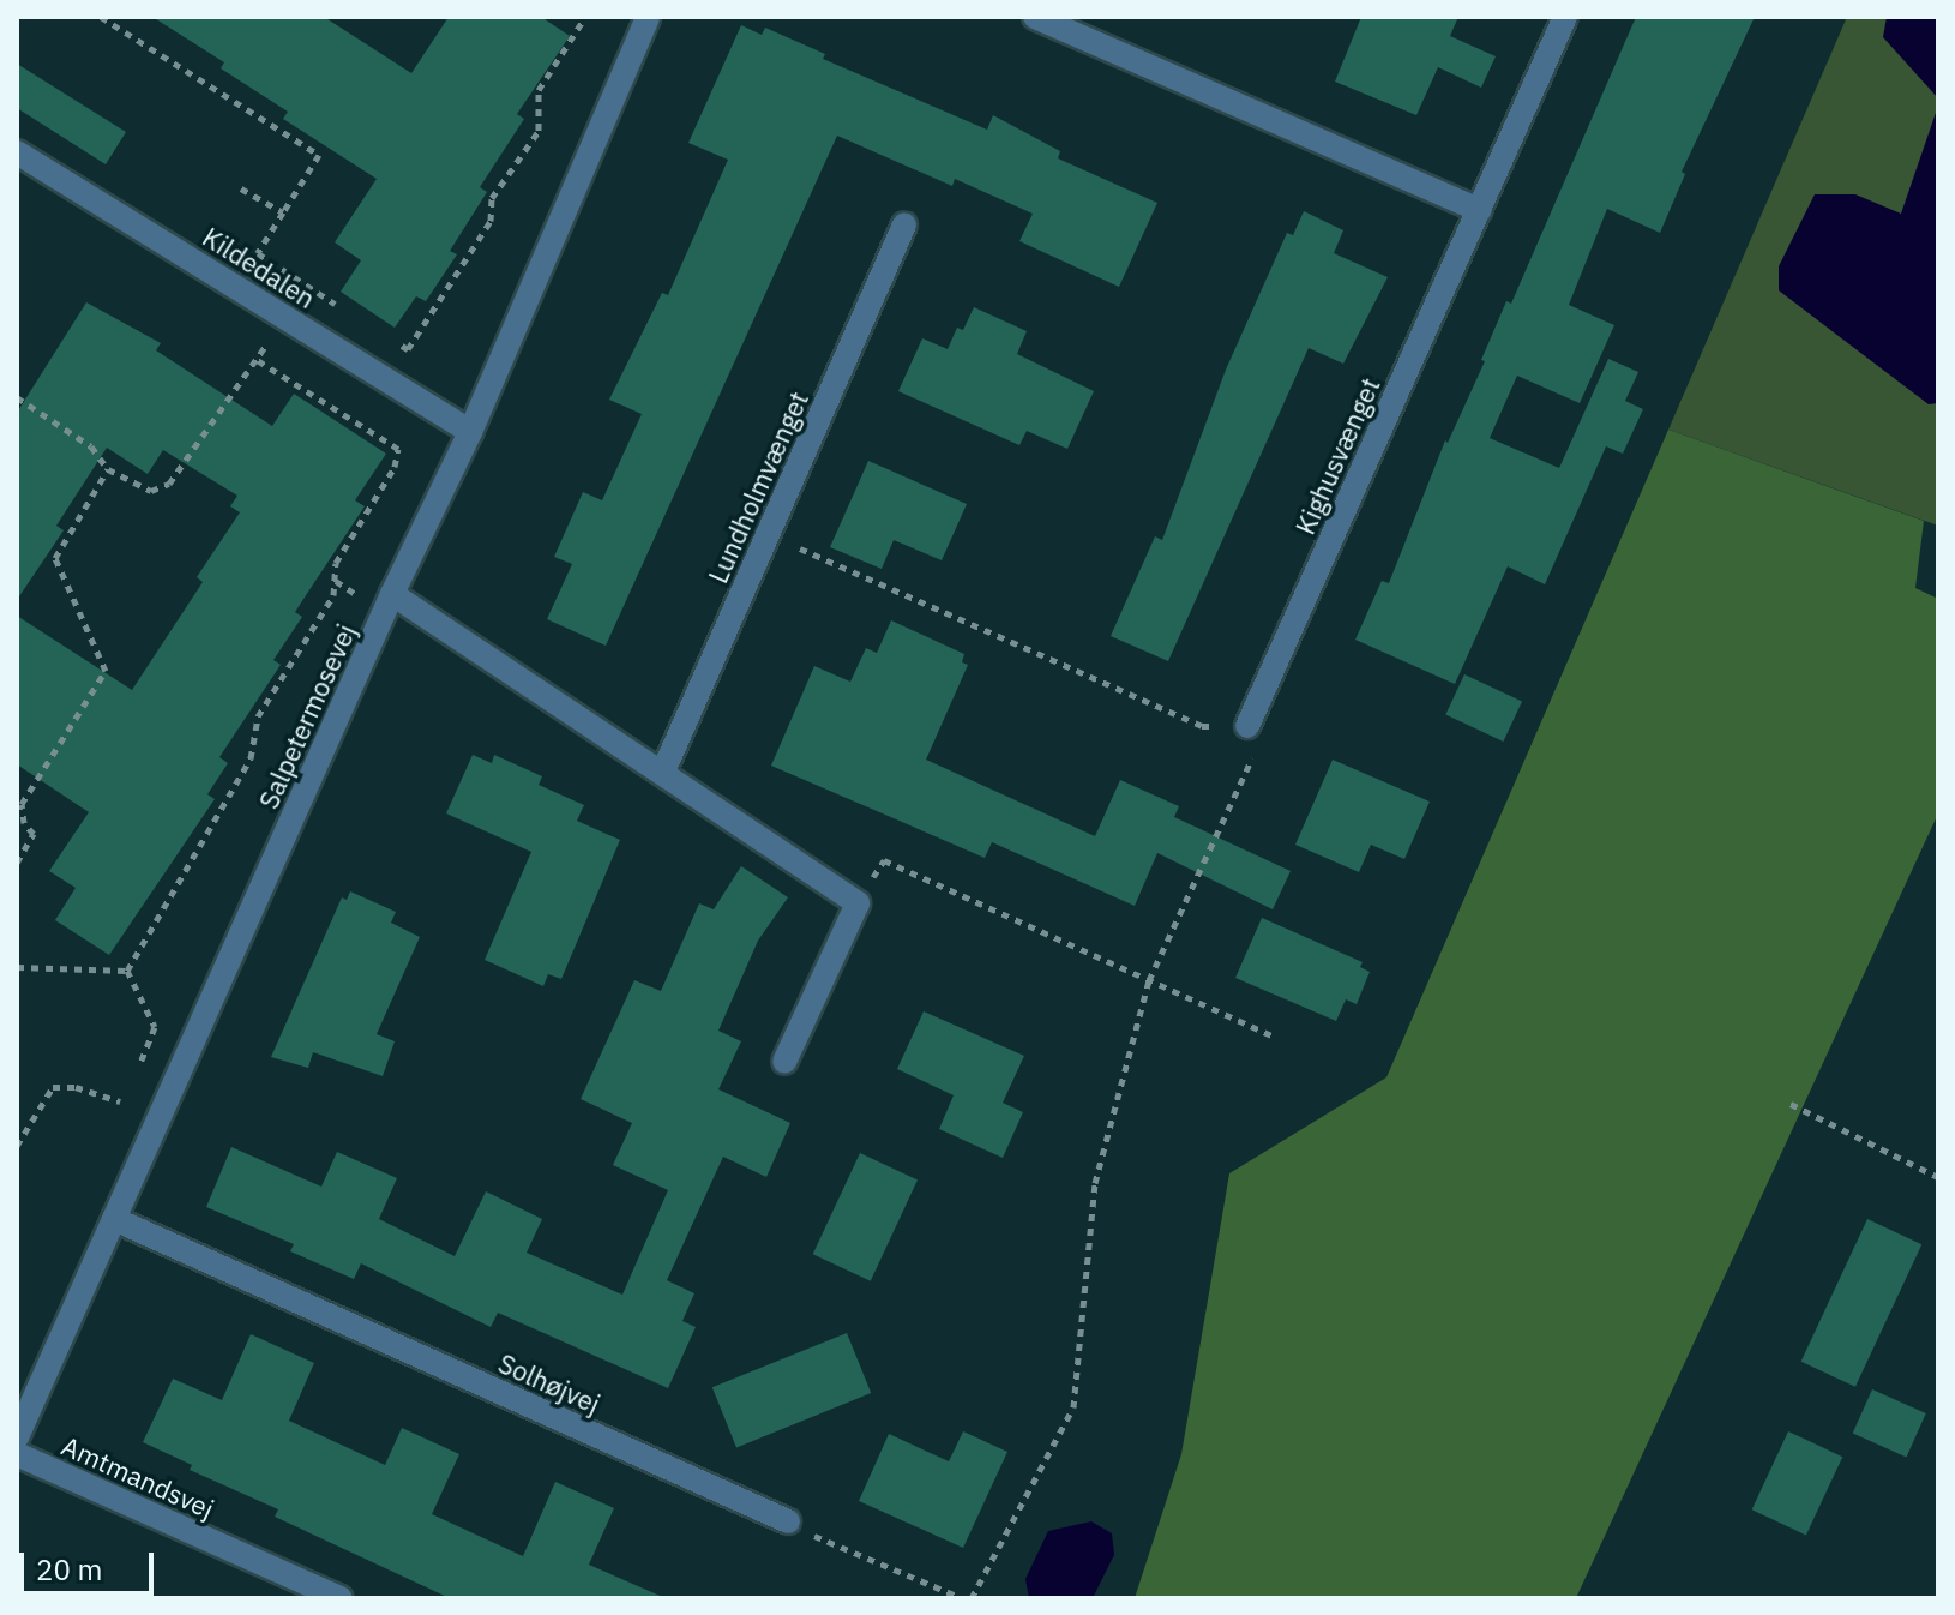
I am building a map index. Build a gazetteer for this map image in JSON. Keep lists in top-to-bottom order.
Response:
{
  "streets": {
    "street": [
      "Kildedalen",
      "Kighusvænget",
      "Lundholmvænget",
      "Salpetermosevej",
      "Solhøjvej",
      "Amtmandsvej"
    ]
  },
  "crossings": [
    ["Kildedalen", "Salpetermosevej"],
    ["Salpetermosevej", "Solhøjvej"]
  ],
  "scale_bar": "20 m"
}
